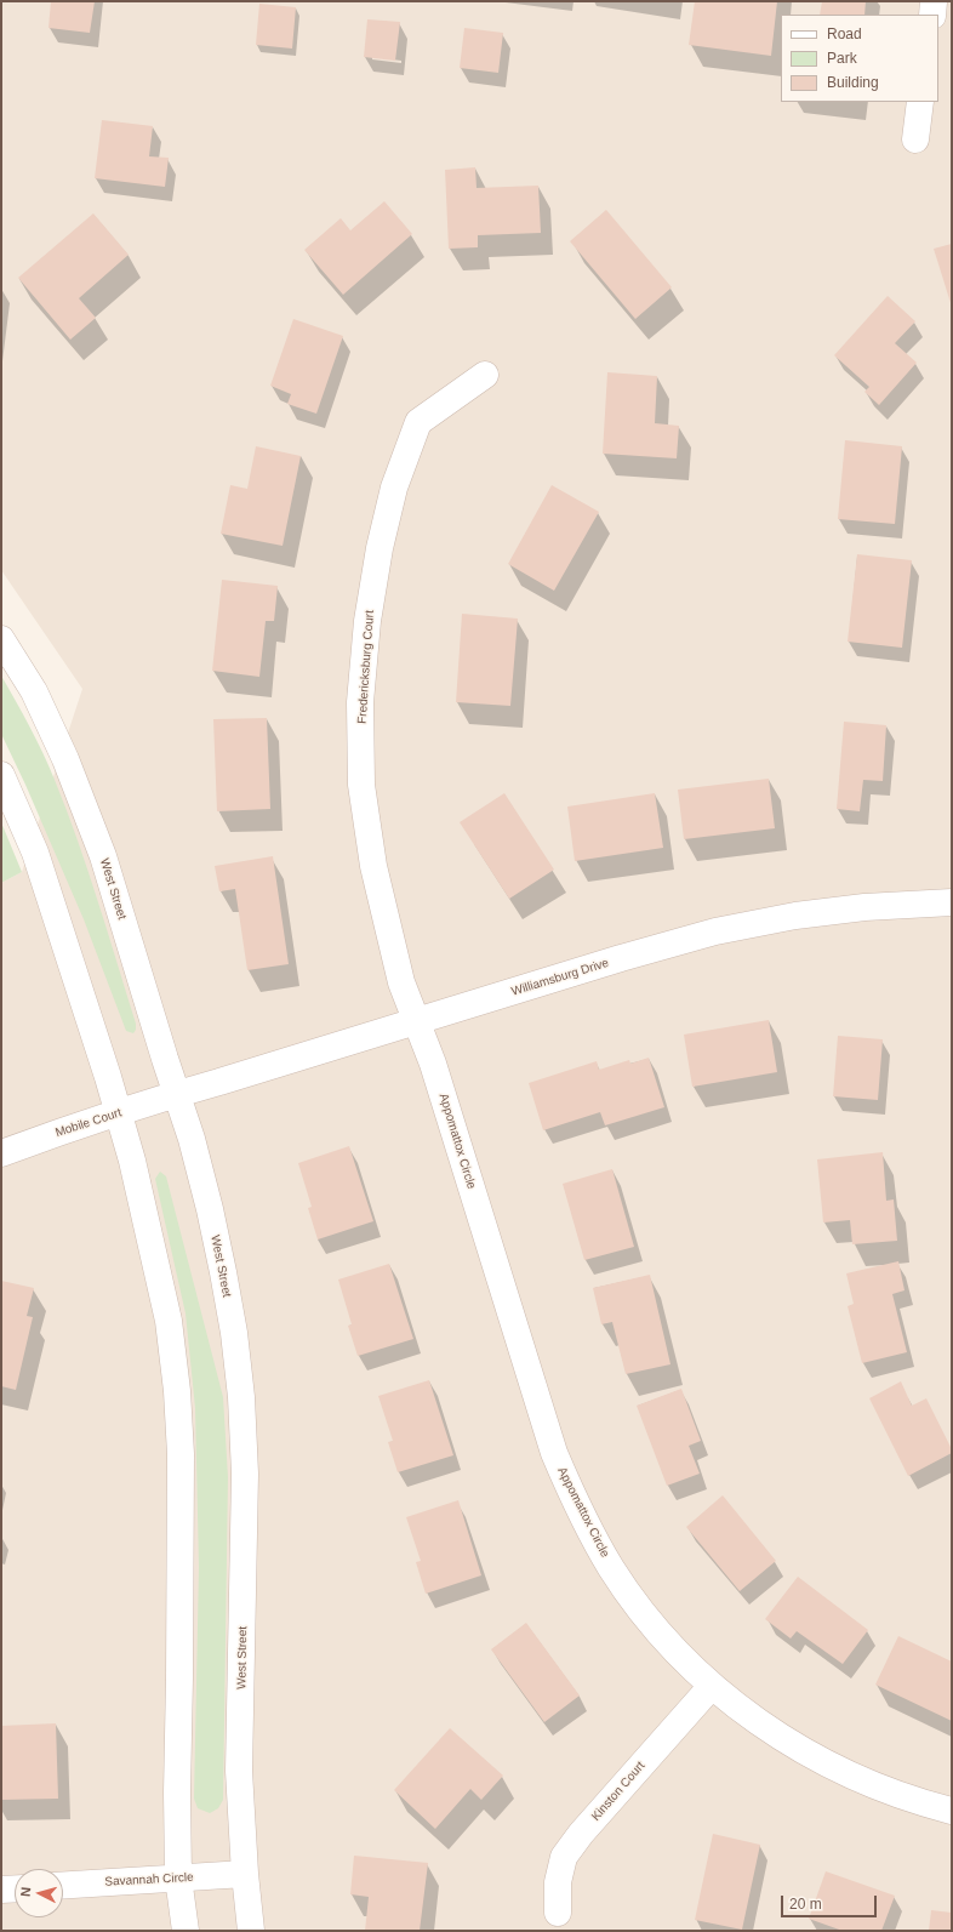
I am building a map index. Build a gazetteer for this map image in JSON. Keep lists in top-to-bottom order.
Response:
{
  "streets": {
    "street": [
      "Fredericksburg Court",
      "West Street",
      "Williamsburg Drive",
      "Mobile Court",
      "Appomattox Circle",
      "Kinston Court",
      "Savannah Circle"
    ]
  },
  "crossings": [
    ["Fredericksburg Court", "Williamsburg Drive"],
    ["Fredericksburg Court", "Appomattox Circle"],
    ["West Street", "Williamsburg Drive"],
    ["West Street", "Mobile Court"],
    ["West Street", "Savannah Circle"],
    ["Williamsburg Drive", "Mobile Court"],
    ["Williamsburg Drive", "Appomattox Circle"],
    ["Appomattox Circle", "Kinston Court"]
  ],
  "legend": ["Road", "Park", "Building"],
  "scale_bar": "20 m",
  "north": "left"
}
